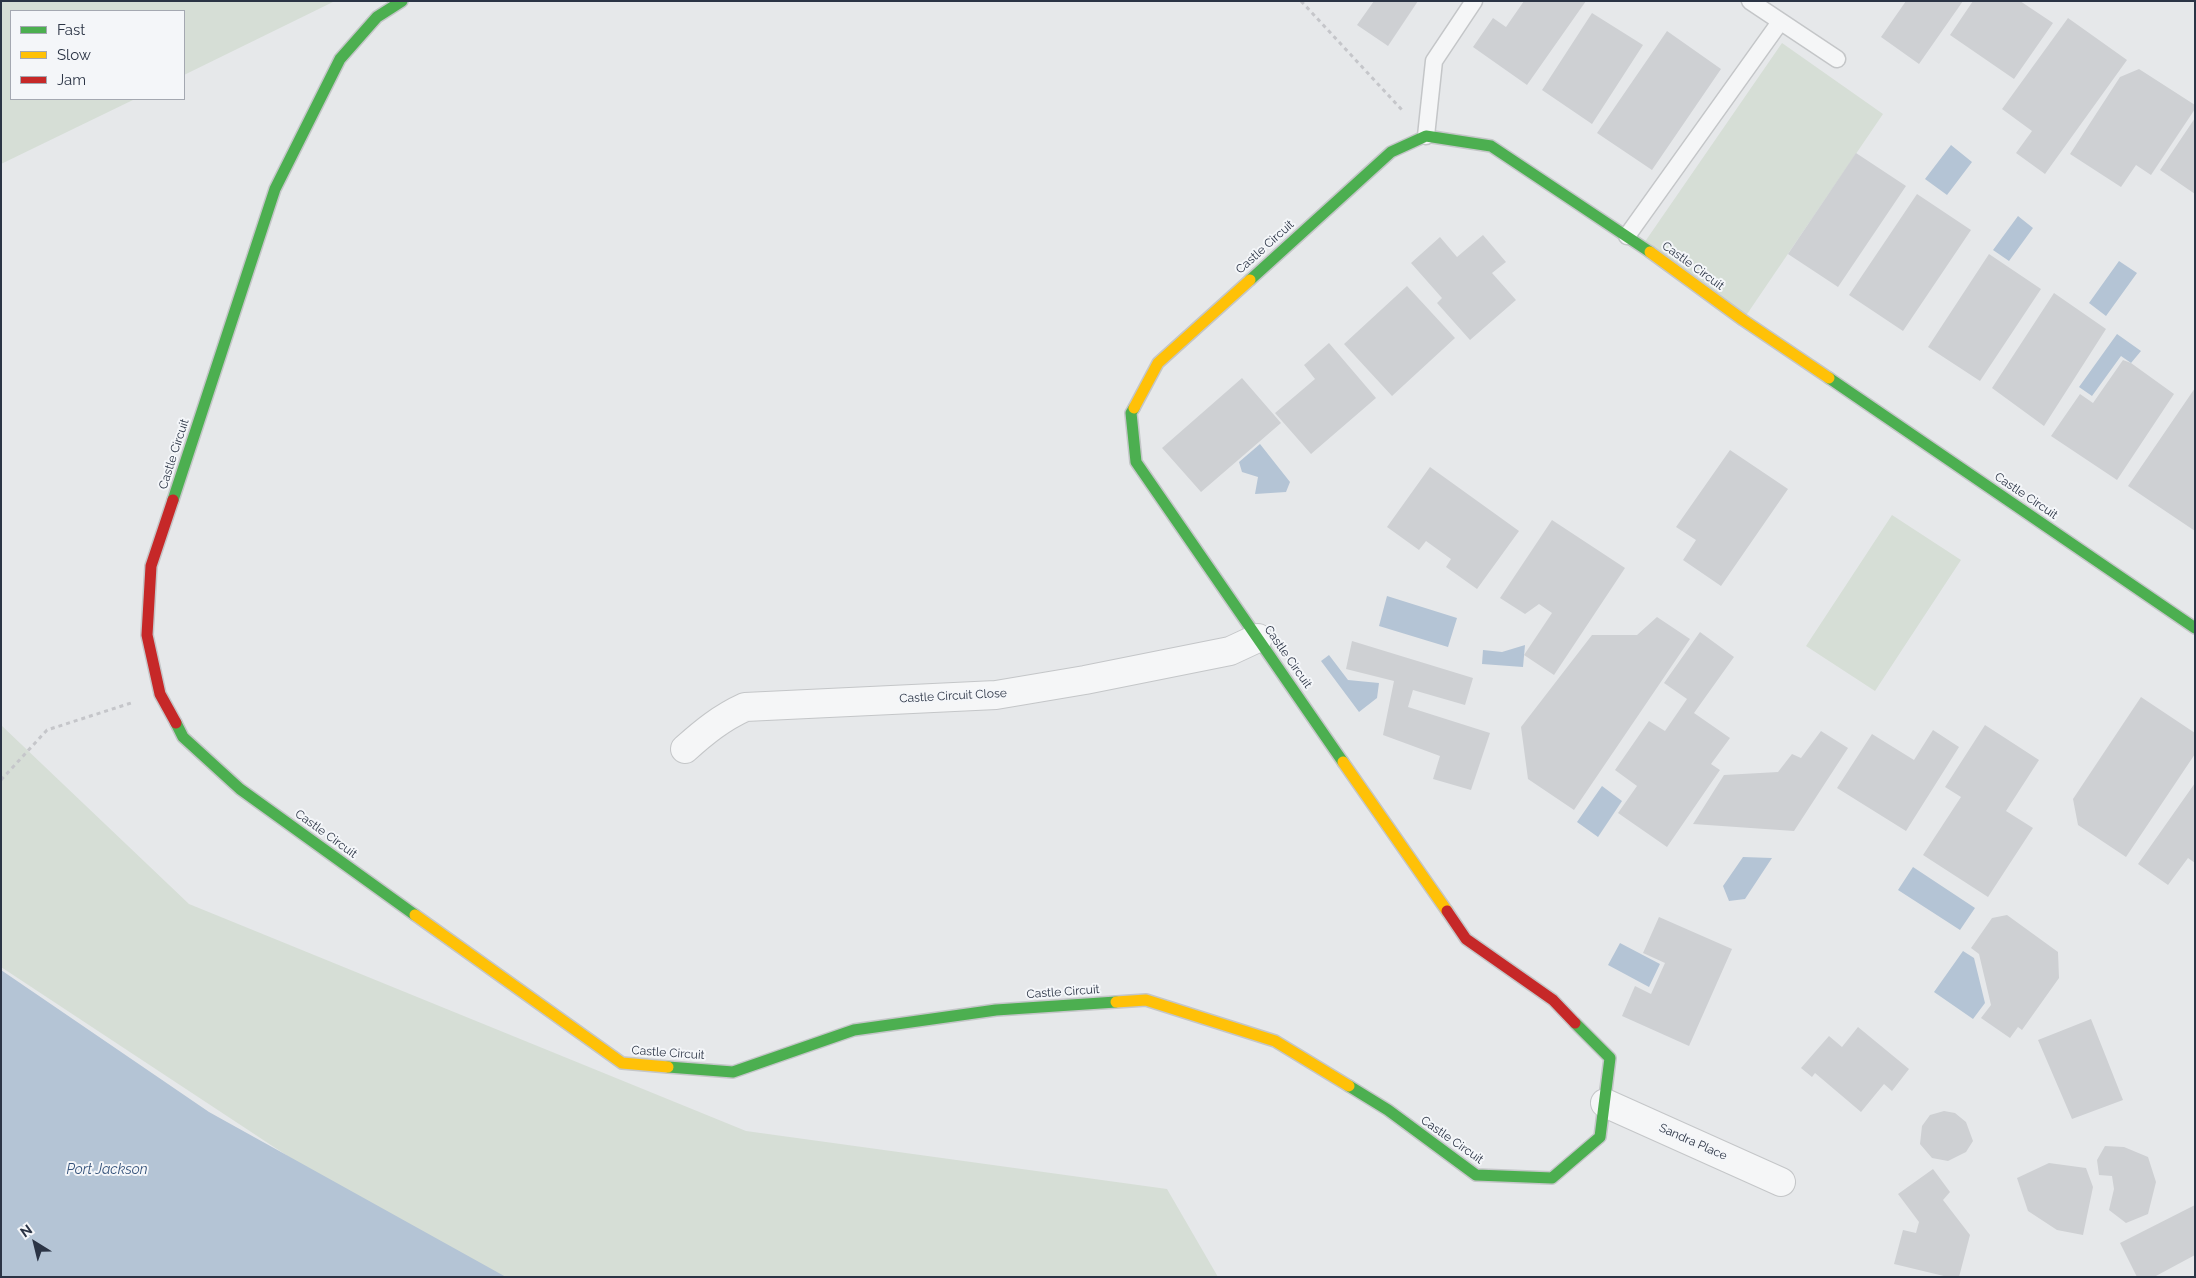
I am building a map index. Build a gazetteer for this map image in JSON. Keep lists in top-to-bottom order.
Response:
{
  "streets": {
    "street": ["Castle Circuit", "Castle Circuit Close", "Sandra Place"]
  },
  "crossings": [
    ["Castle Circuit", "Castle Circuit Close"],
    ["Castle Circuit", "Sandra Place"]
  ],
  "water": ["Port Jackson"],
  "legend": ["Fast", "Slow", "Jam"],
  "north": "top left"
}
